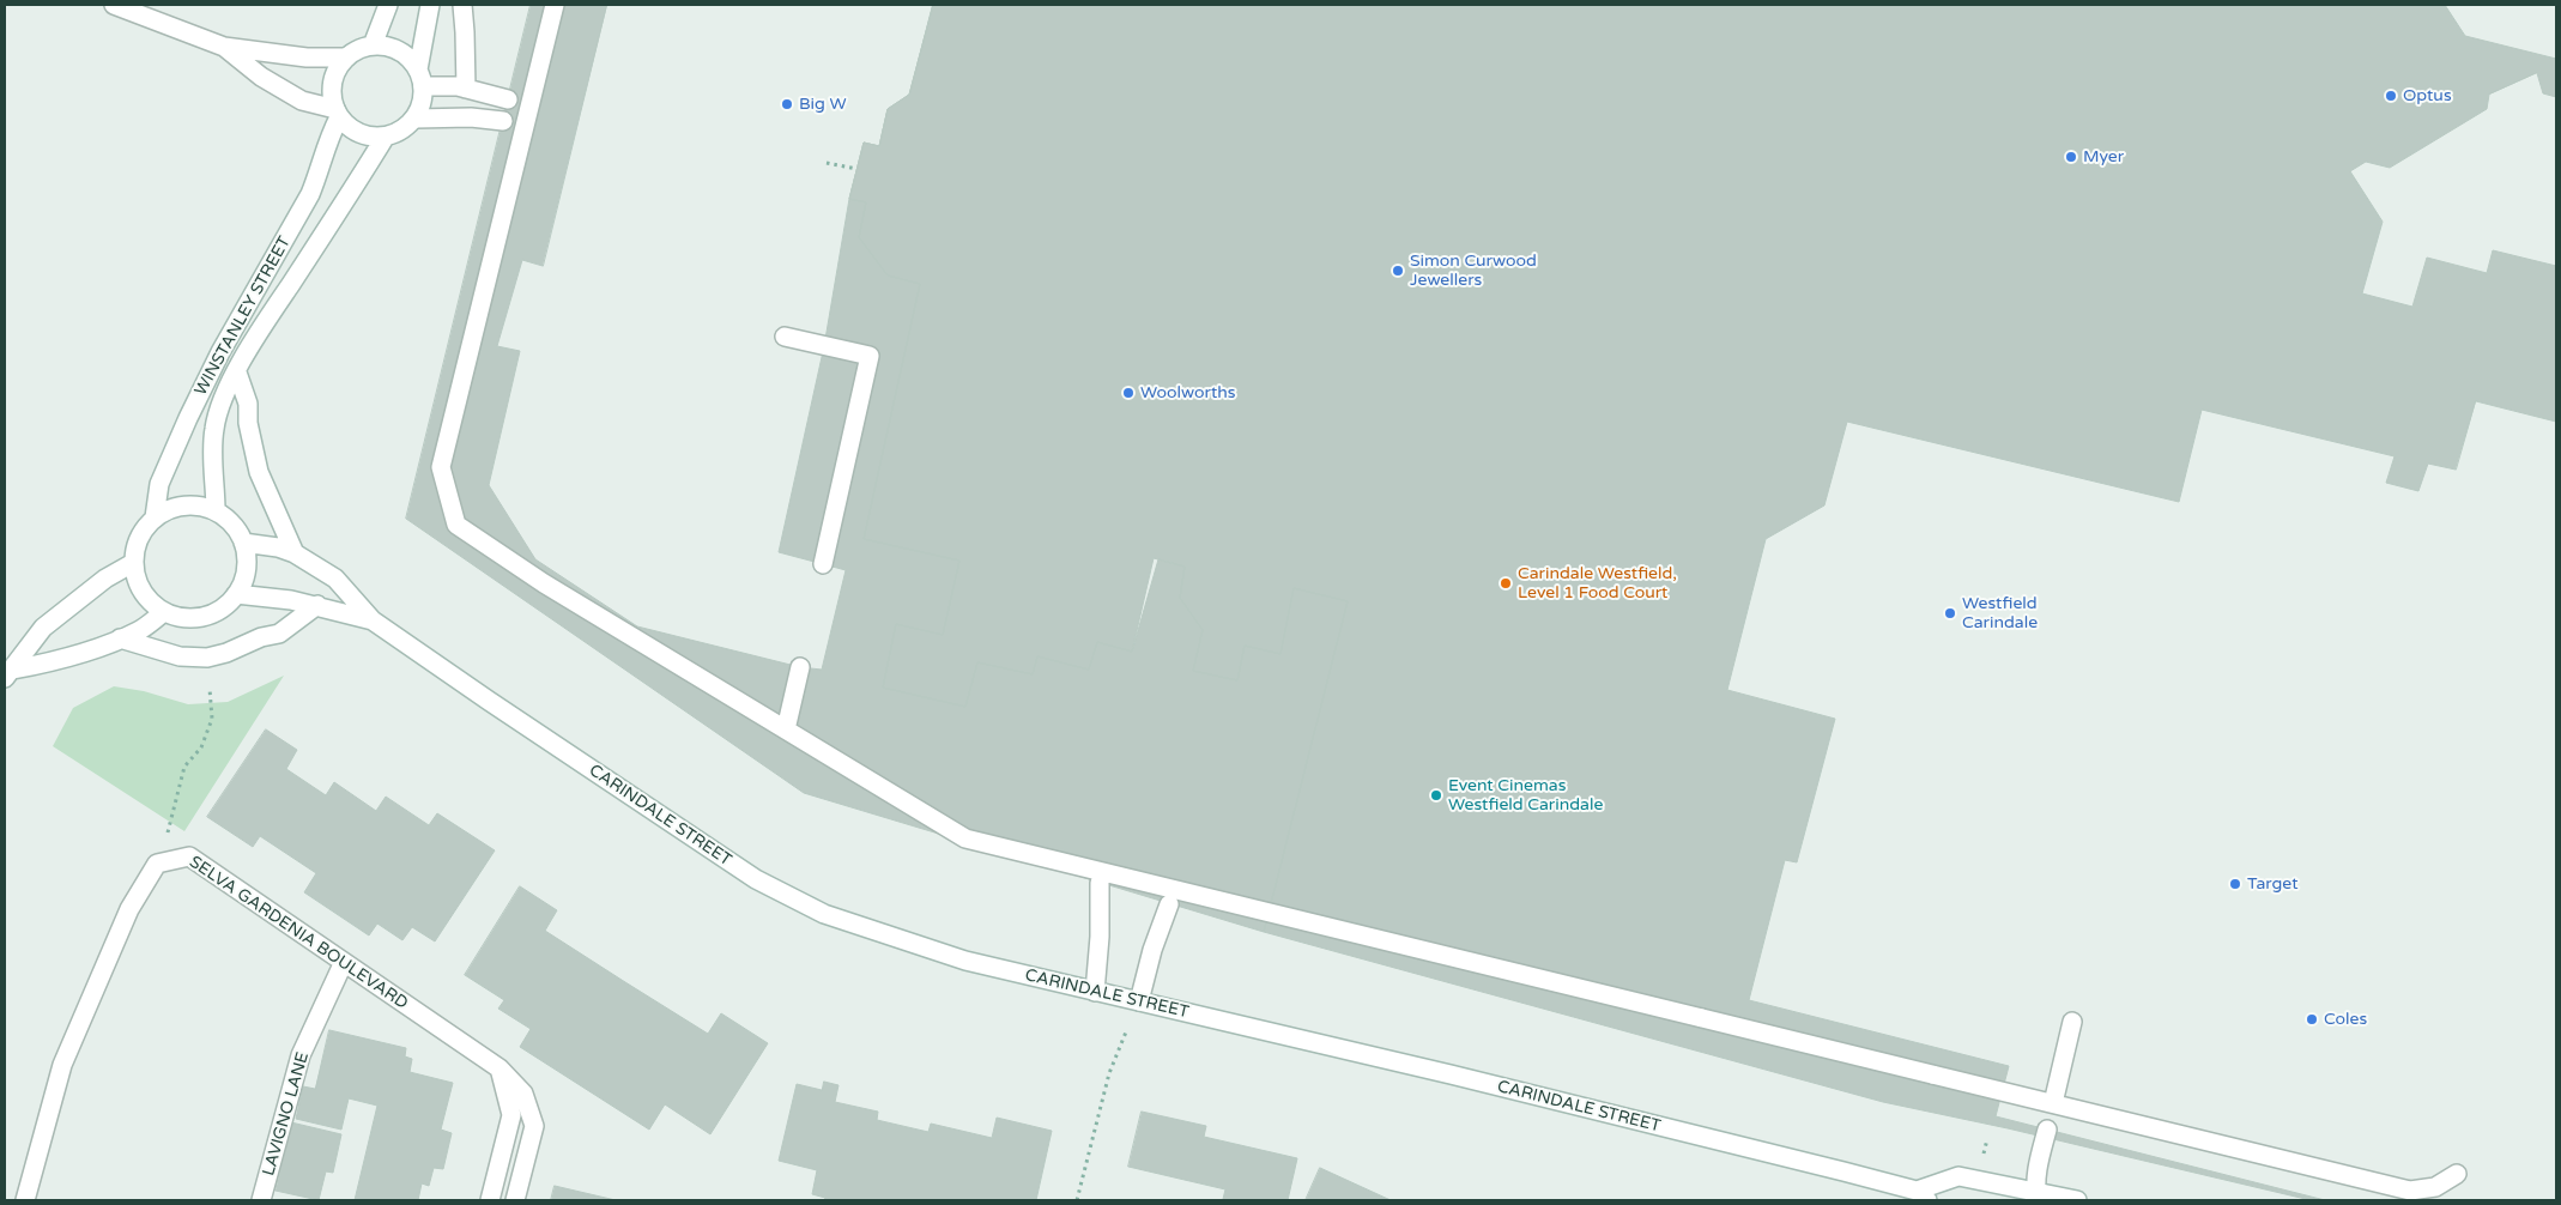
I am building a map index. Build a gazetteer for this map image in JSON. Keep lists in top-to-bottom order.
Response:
{
  "streets": {
    "street": [
      "WINSTANLEY STREET",
      "CARINDALE STREET",
      "SELVA GARDENIA BOULEVARD",
      "LAVIGNO LANE"
    ]
  },
  "crossings": [
    ["WINSTANLEY STREET", "CARINDALE STREET"],
    ["SELVA GARDENIA BOULEVARD", "LAVIGNO LANE"]
  ],
  "places": [
    "Optus",
    "Big W",
    "Myer",
    "Simon Curwood Jewellers",
    "Woolworths",
    "Carindale Westfield, Level 1 Food Court",
    "Westfield Carindale",
    "Event Cinemas Westfield Carindale",
    "Target",
    "Coles"
  ]
}
